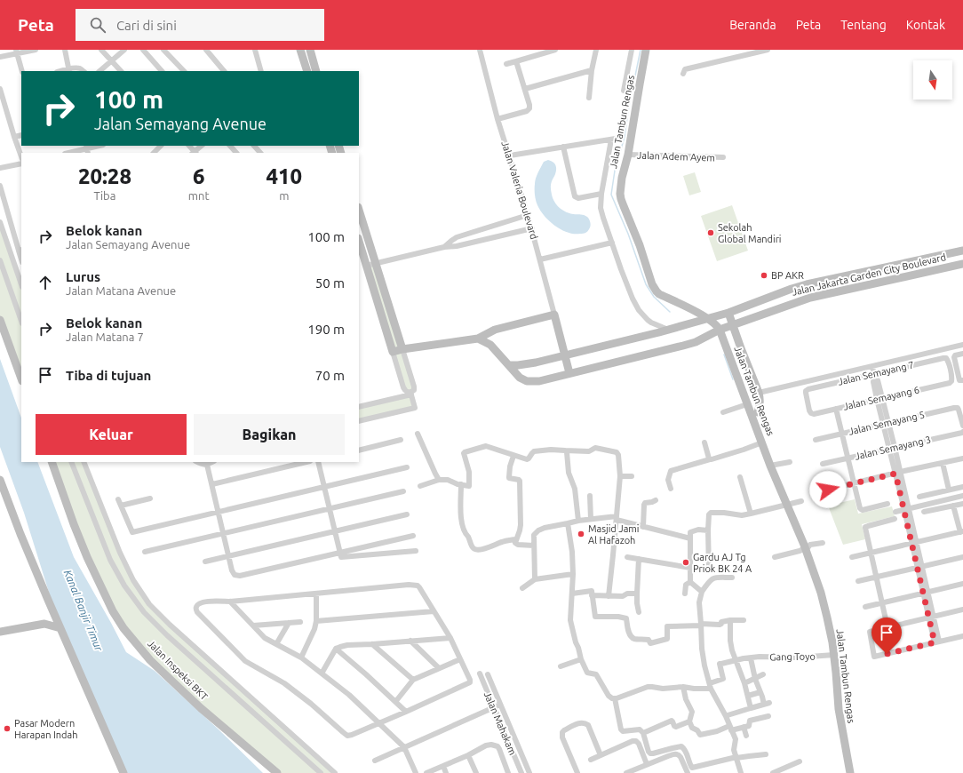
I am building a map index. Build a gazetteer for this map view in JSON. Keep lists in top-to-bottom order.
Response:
{
  "streets": {
    "street": [
      "Jalan Tambun Rengas",
      "Jalan Adem Ayem",
      "Jalan Valeria Boulevard",
      "Jalan Jakarta Garden City Boulevard",
      "Jalan Semayang 7",
      "Jalan Semayang 6",
      "Jalan Semayang 5",
      "Jalan Semayang 3",
      "Gang Toyo",
      "Jalan Inspeksi BKT",
      "Jalan Mahakam"
    ]
  },
  "crossings": [
    ["Jalan Tambun Rengas", "Jalan Adem Ayem"],
    ["Jalan Tambun Rengas", "Jalan Jakarta Garden City Boulevard"],
    ["Jalan Tambun Rengas", "Gang Toyo"],
    ["Jalan Semayang 7", "Jalan Semayang 6"]
  ],
  "water": ["Kanal Banjir Timur"],
  "places": [
    "Sekolah Global Mandiri",
    "BP AKR",
    "Masjid Jami Al Hafazoh",
    "Gardu AJ Tg Priok BK 24 A",
    "Pasar Modern Harapan Indah"
  ],
  "north": "bottom",
  "page": {
    "header": "Peta",
    "search": "Cari di sini",
    "nav": [
      "Beranda",
      "Peta",
      "Tentang",
      "Kontak"
    ],
    "turn": ["100 m", "Jalan Semayang Avenue"],
    "eta": [
      "20:28",
      "Tiba",
      "6",
      "mnt",
      "410",
      "m"
    ],
    "list": [
      {
        "name": "Belok kanan",
        "note": "Jalan Semayang Avenue",
        "value": "100 m"
      },
      {
        "name": "Lurus",
        "note": "Jalan Matana Avenue",
        "value": "50 m"
      },
      {
        "name": "Belok kanan",
        "note": "Jalan Matana 7",
        "value": "190 m"
      },
      {
        "name": "Tiba di tujuan",
        "value": "70 m"
      }
    ],
    "buttons": ["Keluar", "Bagikan"]
  }
}
